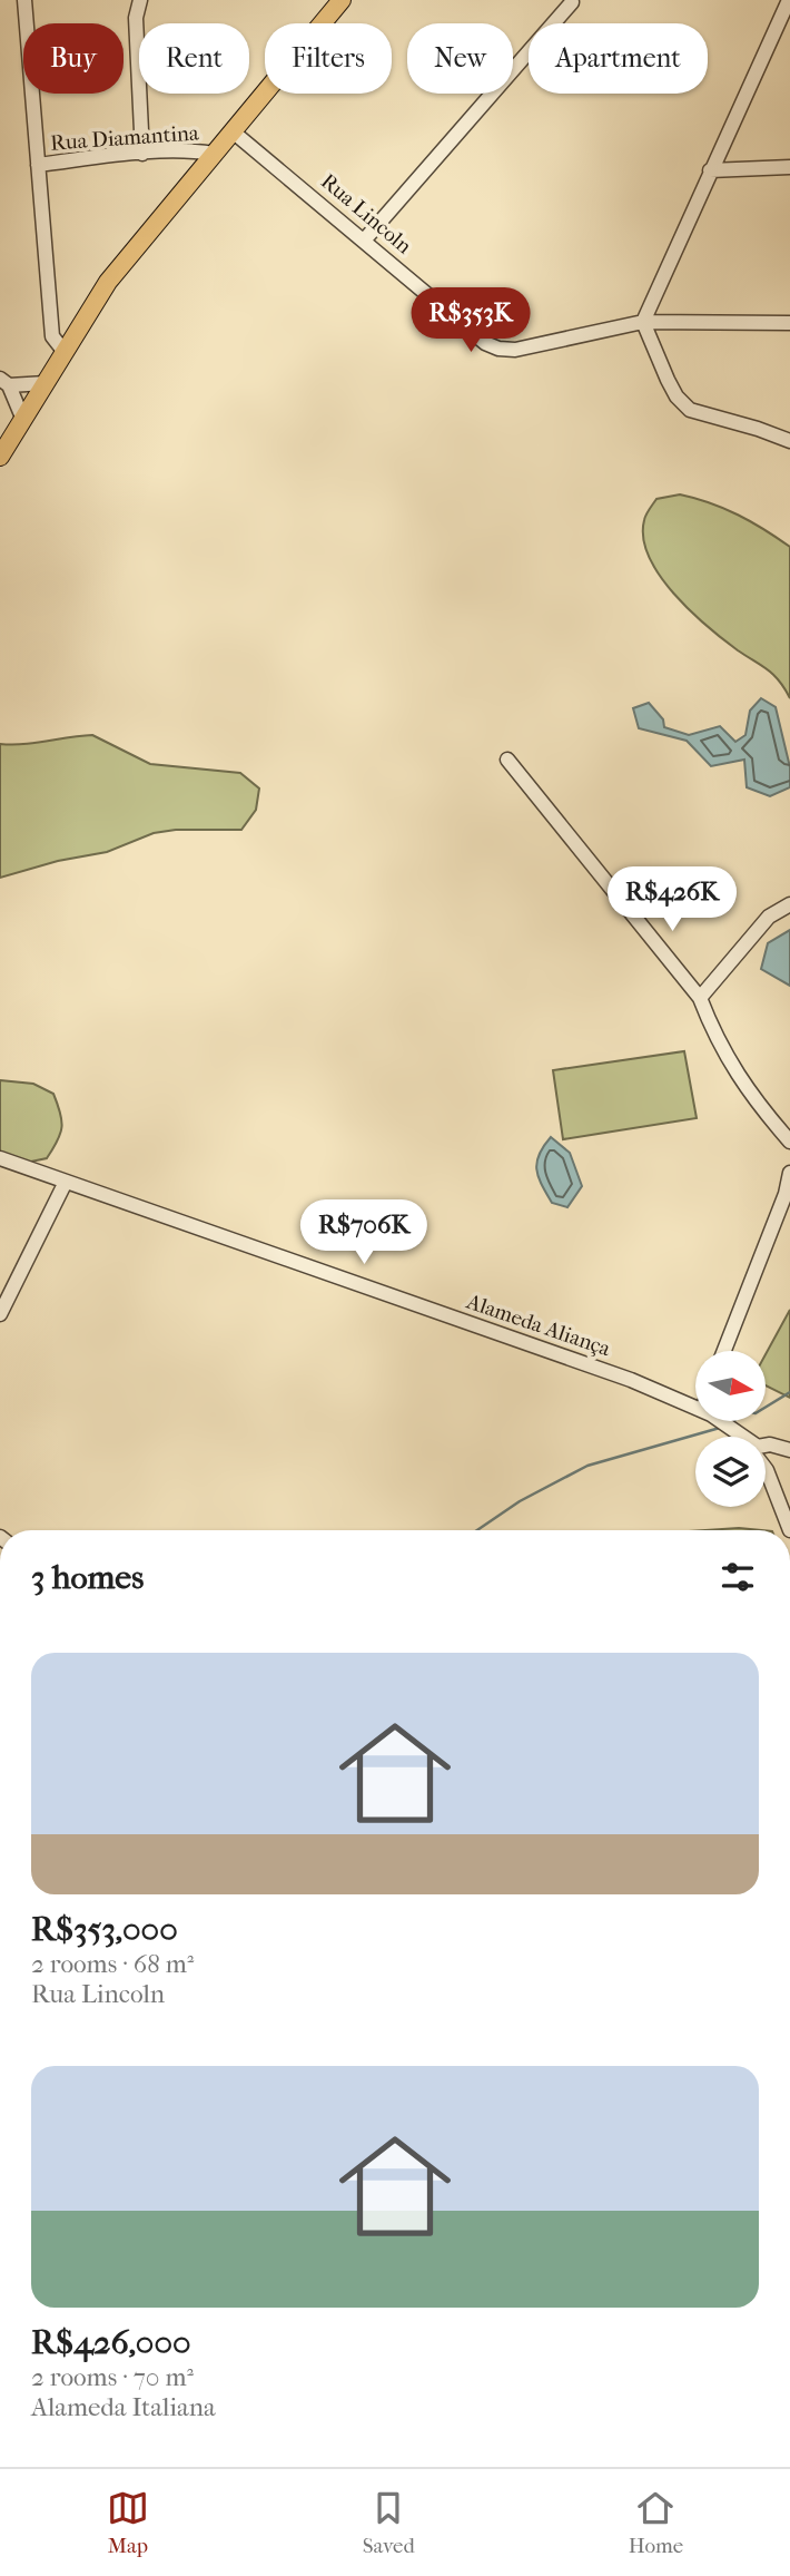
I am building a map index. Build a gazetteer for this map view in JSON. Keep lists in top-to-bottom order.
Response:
{
  "streets": {
    "street": ["Rua Diamantina", "Rua Lincoln", "Alameda Aliança"]
  },
  "north": "right",
  "page": {
    "chip": [
      "Buy",
      "Rent",
      "Filters",
      "New",
      "Apartment"
    ],
    "price": ["R$353K", "R$426K", "R$706K"],
    "heading": "3 homes",
    "list": [
      {
        "name": "R$353,000",
        "note": "2 rooms · 68 m² · Rua Lincoln"
      },
      {
        "name": "R$426,000",
        "note": "2 rooms · 70 m² · Alameda Italiana"
      }
    ],
    "tabs": ["Map", "Saved", "Home"]
  }
}
